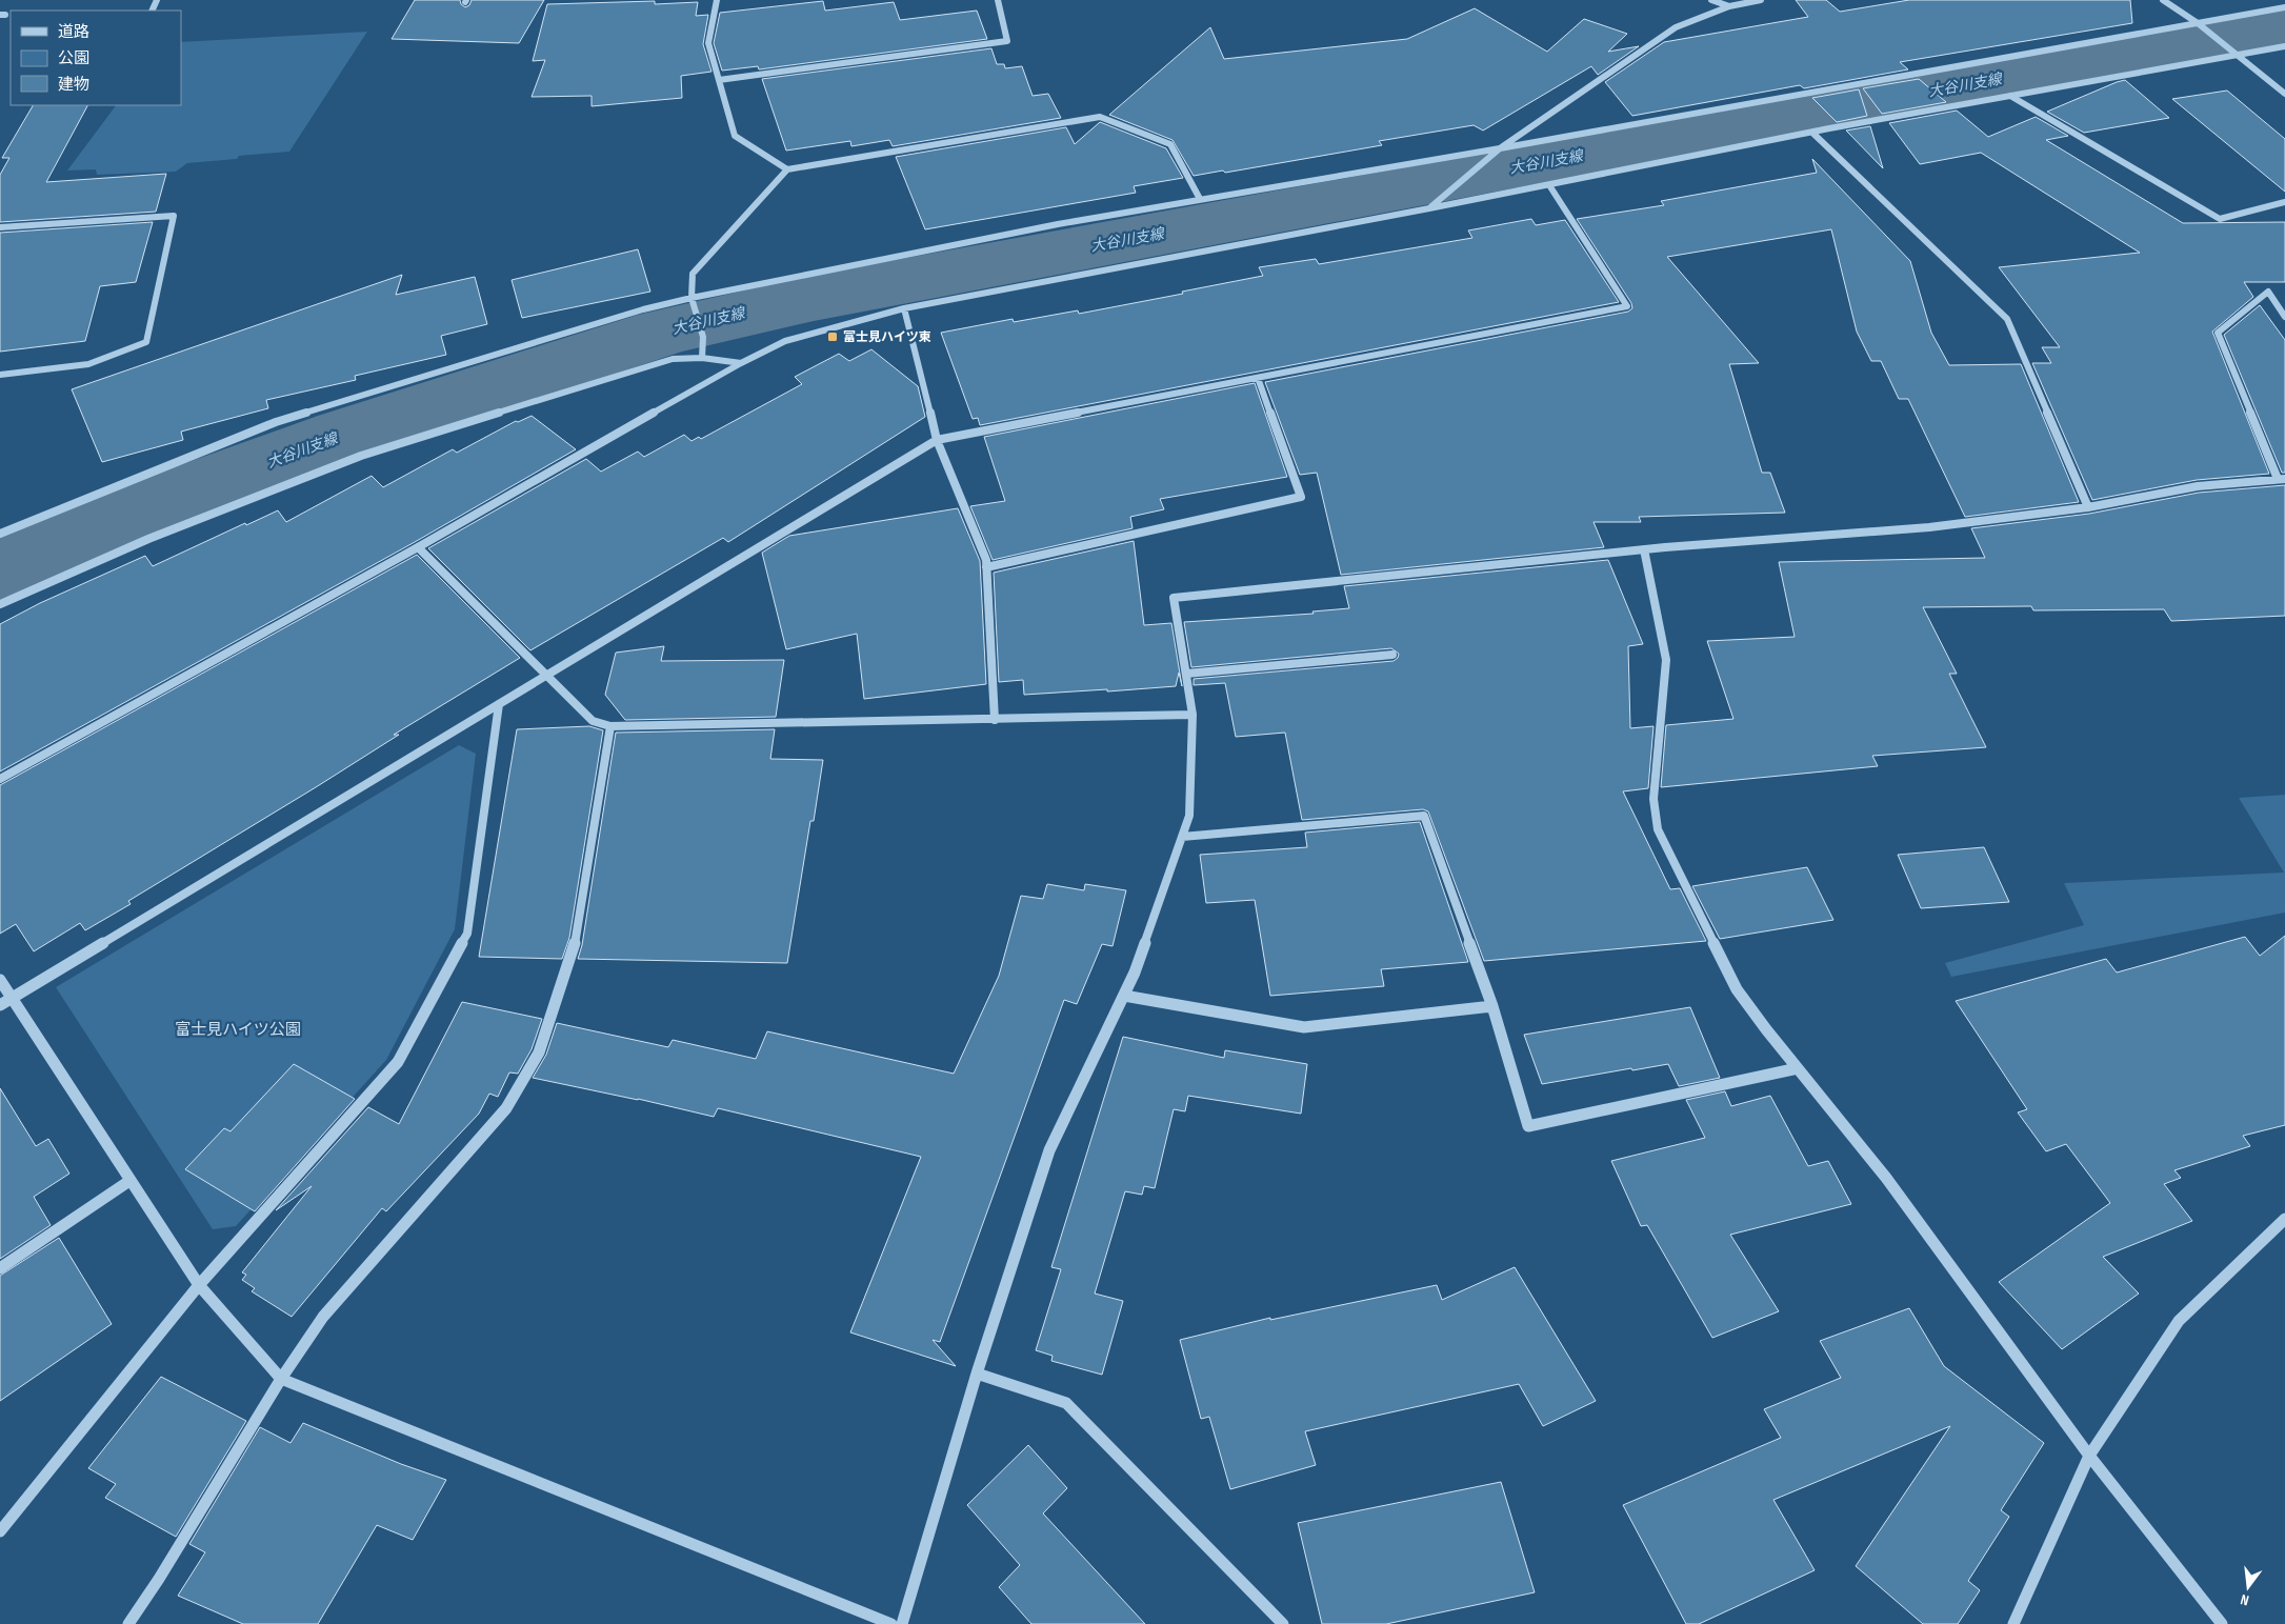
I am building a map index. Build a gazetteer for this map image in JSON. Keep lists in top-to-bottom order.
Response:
{
  "water": ["大谷川支線"],
  "parks": ["富士見ハイツ公園"],
  "places": {
    "transit": ["富士見ハイツ東"]
  },
  "legend": ["道路", "公園", "建物"],
  "north": "bottom"
}
